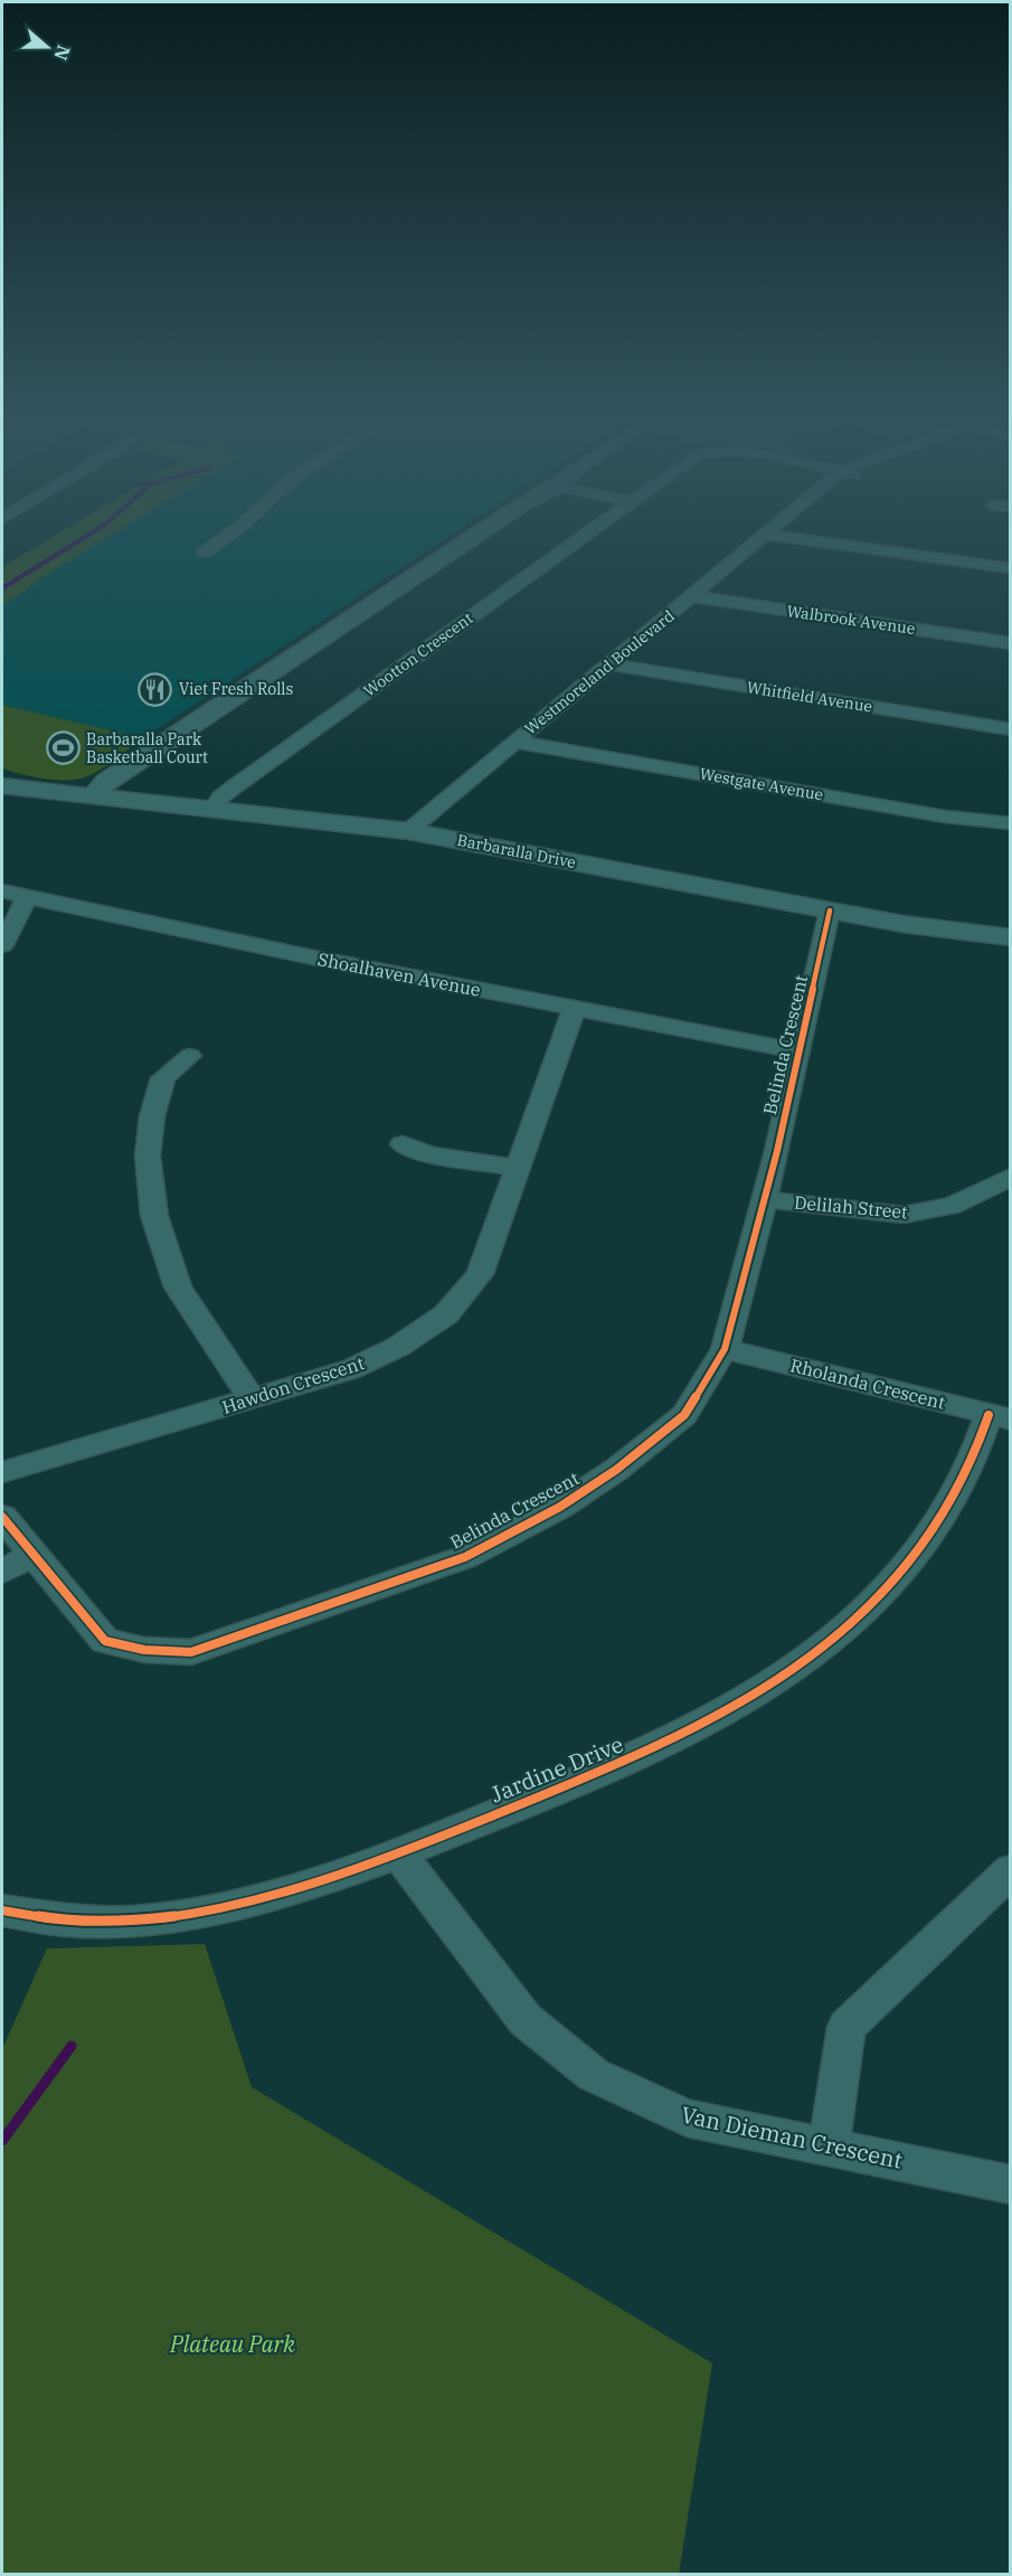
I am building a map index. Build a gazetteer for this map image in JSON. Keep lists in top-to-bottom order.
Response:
{
  "streets": {
    "street": [
      "Walbrook Avenue",
      "Wootton Crescent",
      "Westmoreland Boulevard",
      "Whitfield Avenue",
      "Westgate Avenue",
      "Barbaralla Drive",
      "Shoalhaven Avenue",
      "Belinda Crescent",
      "Delilah Street",
      "Rholanda Crescent",
      "Hawdon Crescent",
      "Jardine Drive",
      "Van Dieman Crescent"
    ]
  },
  "crossings": [
    ["Walbrook Avenue", "Westmoreland Boulevard"],
    ["Wootton Crescent", "Barbaralla Drive"],
    ["Westmoreland Boulevard", "Whitfield Avenue"],
    ["Westmoreland Boulevard", "Westgate Avenue"],
    ["Westmoreland Boulevard", "Barbaralla Drive"],
    ["Barbaralla Drive", "Belinda Crescent"],
    ["Shoalhaven Avenue", "Belinda Crescent"],
    ["Shoalhaven Avenue", "Hawdon Crescent"],
    ["Belinda Crescent", "Delilah Street"],
    ["Belinda Crescent", "Rholanda Crescent"],
    ["Rholanda Crescent", "Jardine Drive"],
    ["Jardine Drive", "Van Dieman Crescent"]
  ],
  "parks": ["Plateau Park"],
  "places": {
    "restaurant": ["Viet Fresh Rolls"],
    "sports": ["Barbaralla Park Basketball Court"]
  },
  "north": "right"
}
